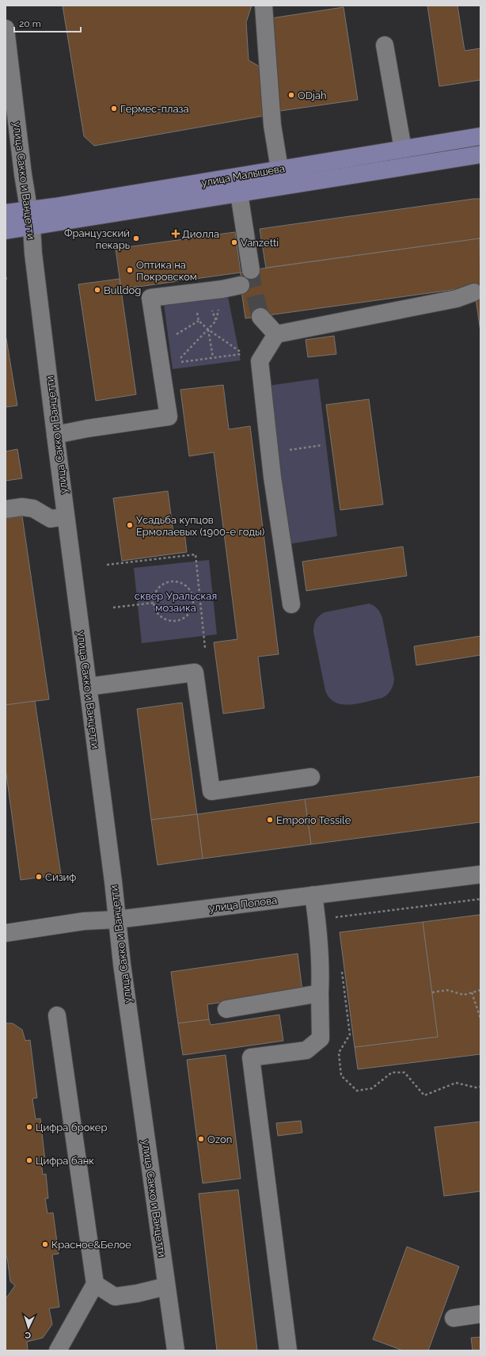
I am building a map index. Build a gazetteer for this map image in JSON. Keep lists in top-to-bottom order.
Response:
{
  "streets": {
    "main road": ["улица Малышева"],
    "street": ["улица Сакко и Ванцетти", "улица Попова"]
  },
  "crossings": [
    ["улица Малышева", "улица Сакко и Ванцетти"],
    ["улица Сакко и Ванцетти", "улица Попова"]
  ],
  "parks": ["сквер Уральская мозаика"],
  "places": {
    "other": [
      "ODjah",
      "Гермес-плаза",
      "Французский пекарь",
      "Vanzetti",
      "Оптика на Покровском",
      "Bulldog",
      "Усадьба купцов Ермолаевых (1900-е годы)",
      "Emporio Tessile",
      "Сизиф",
      "Цифра брокер",
      "Ozon",
      "Цифра банк",
      "Красное&Белое"
    ],
    "health": ["Диолла"]
  },
  "scale_bar": "20 m",
  "north": "bottom"
}
